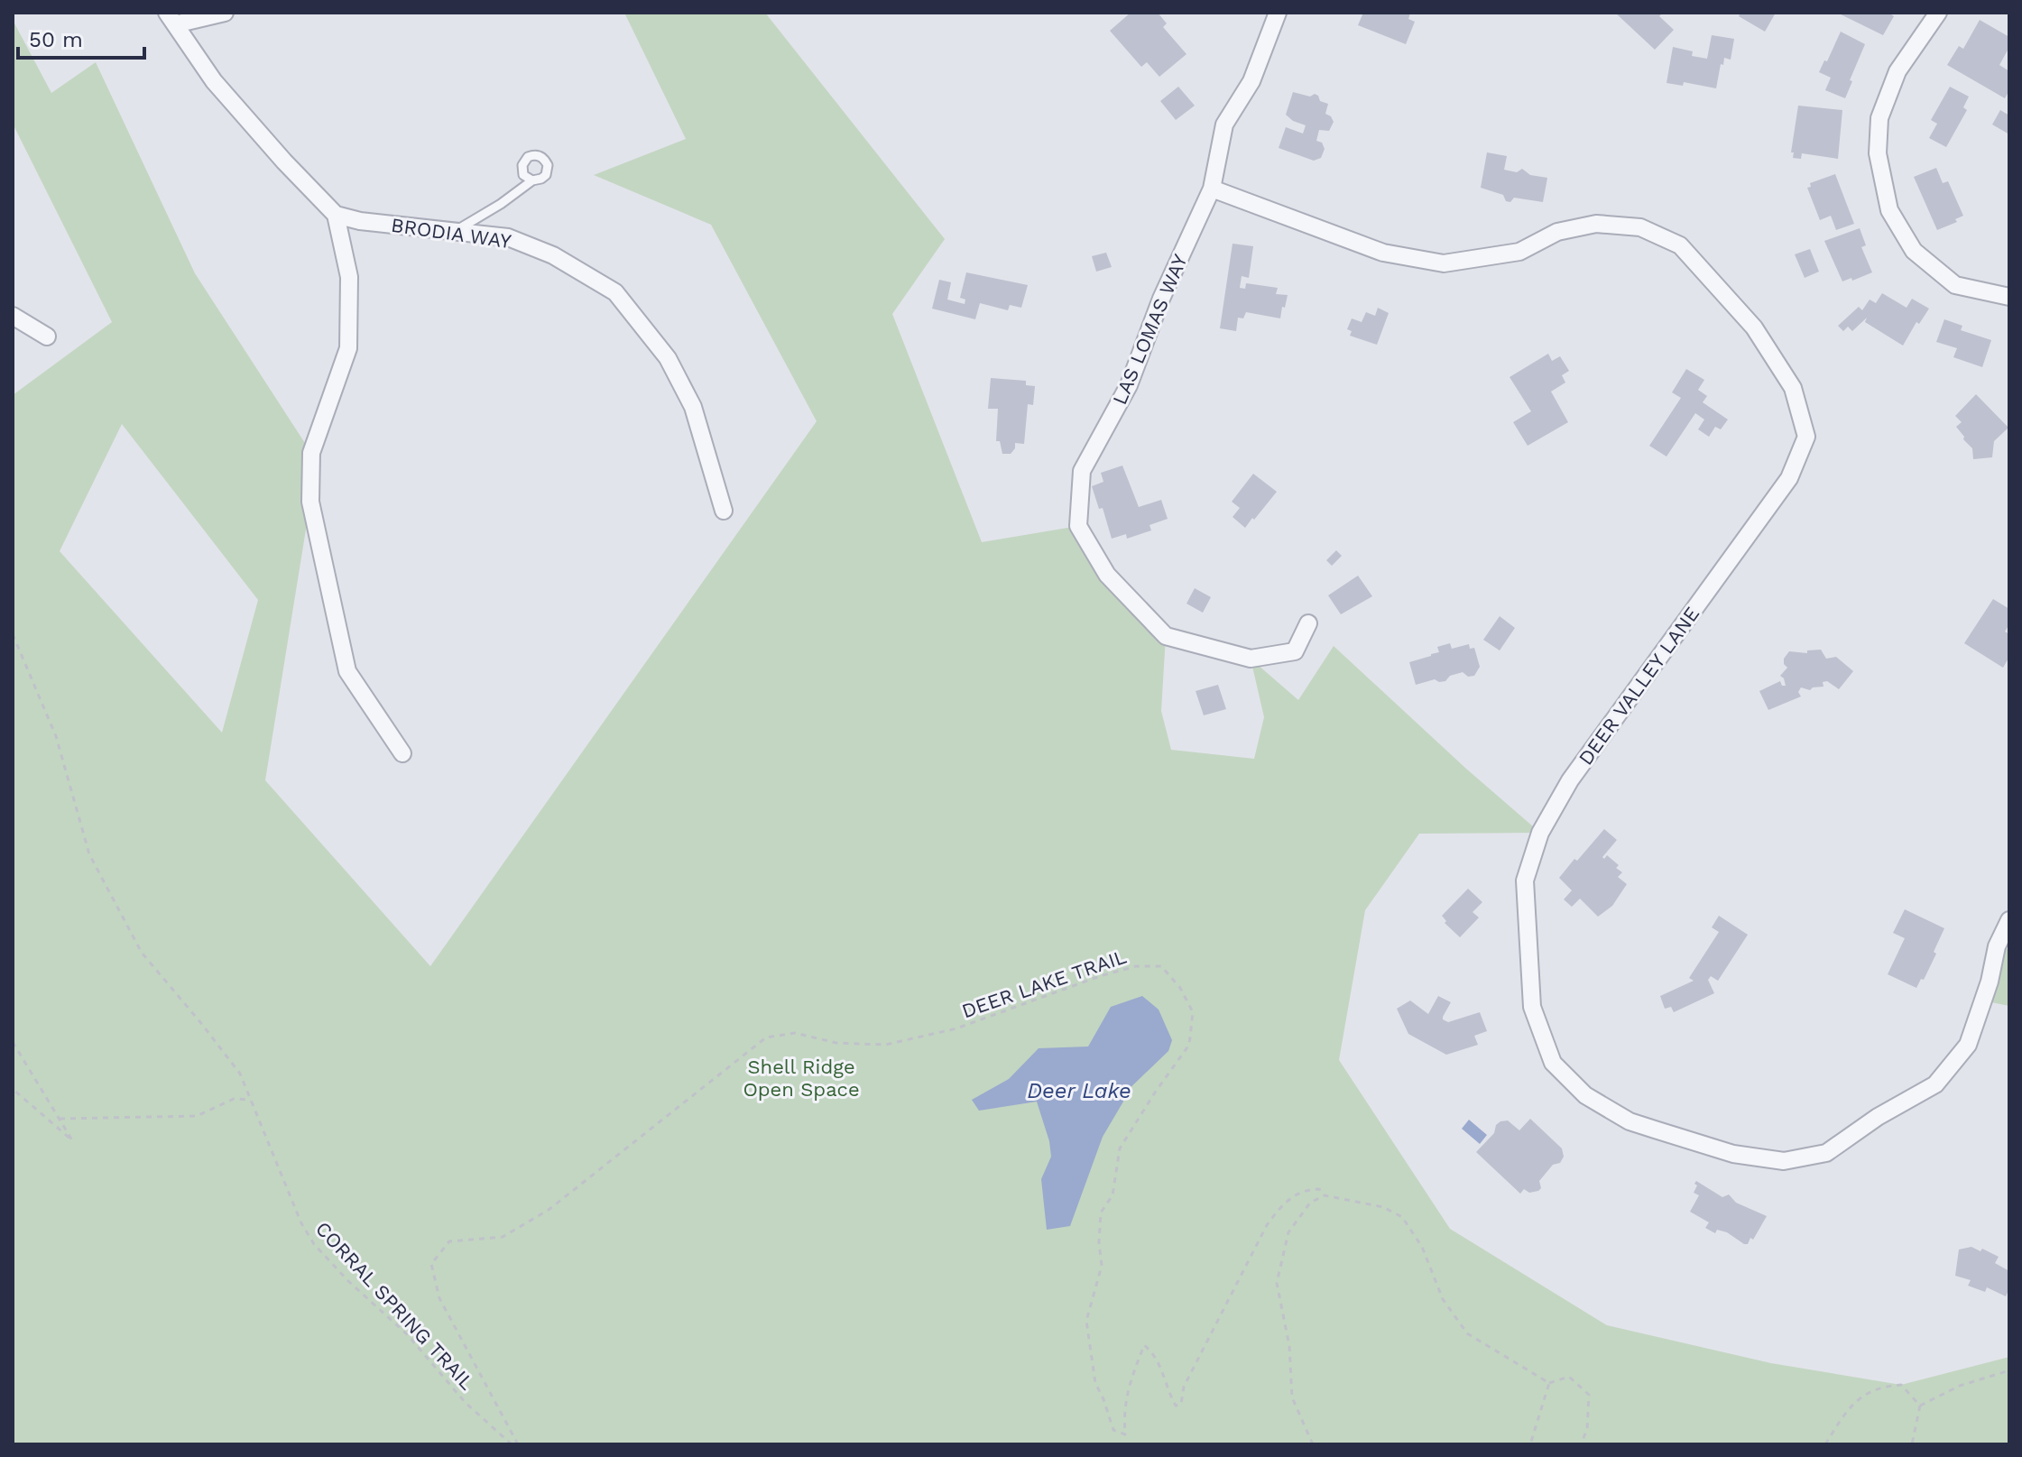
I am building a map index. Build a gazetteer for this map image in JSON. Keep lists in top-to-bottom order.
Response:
{
  "streets": {
    "street": ["BRODIA WAY", "LAS LOMAS WAY", "DEER VALLEY LANE"],
    "path": ["DEER LAKE TRAIL", "CORRAL SPRING TRAIL"]
  },
  "crossings": [
    ["LAS LOMAS WAY", "DEER VALLEY LANE"]
  ],
  "water": ["Deer Lake"],
  "parks": ["Shell Ridge Open Space"],
  "scale_bar": "50 m"
}
